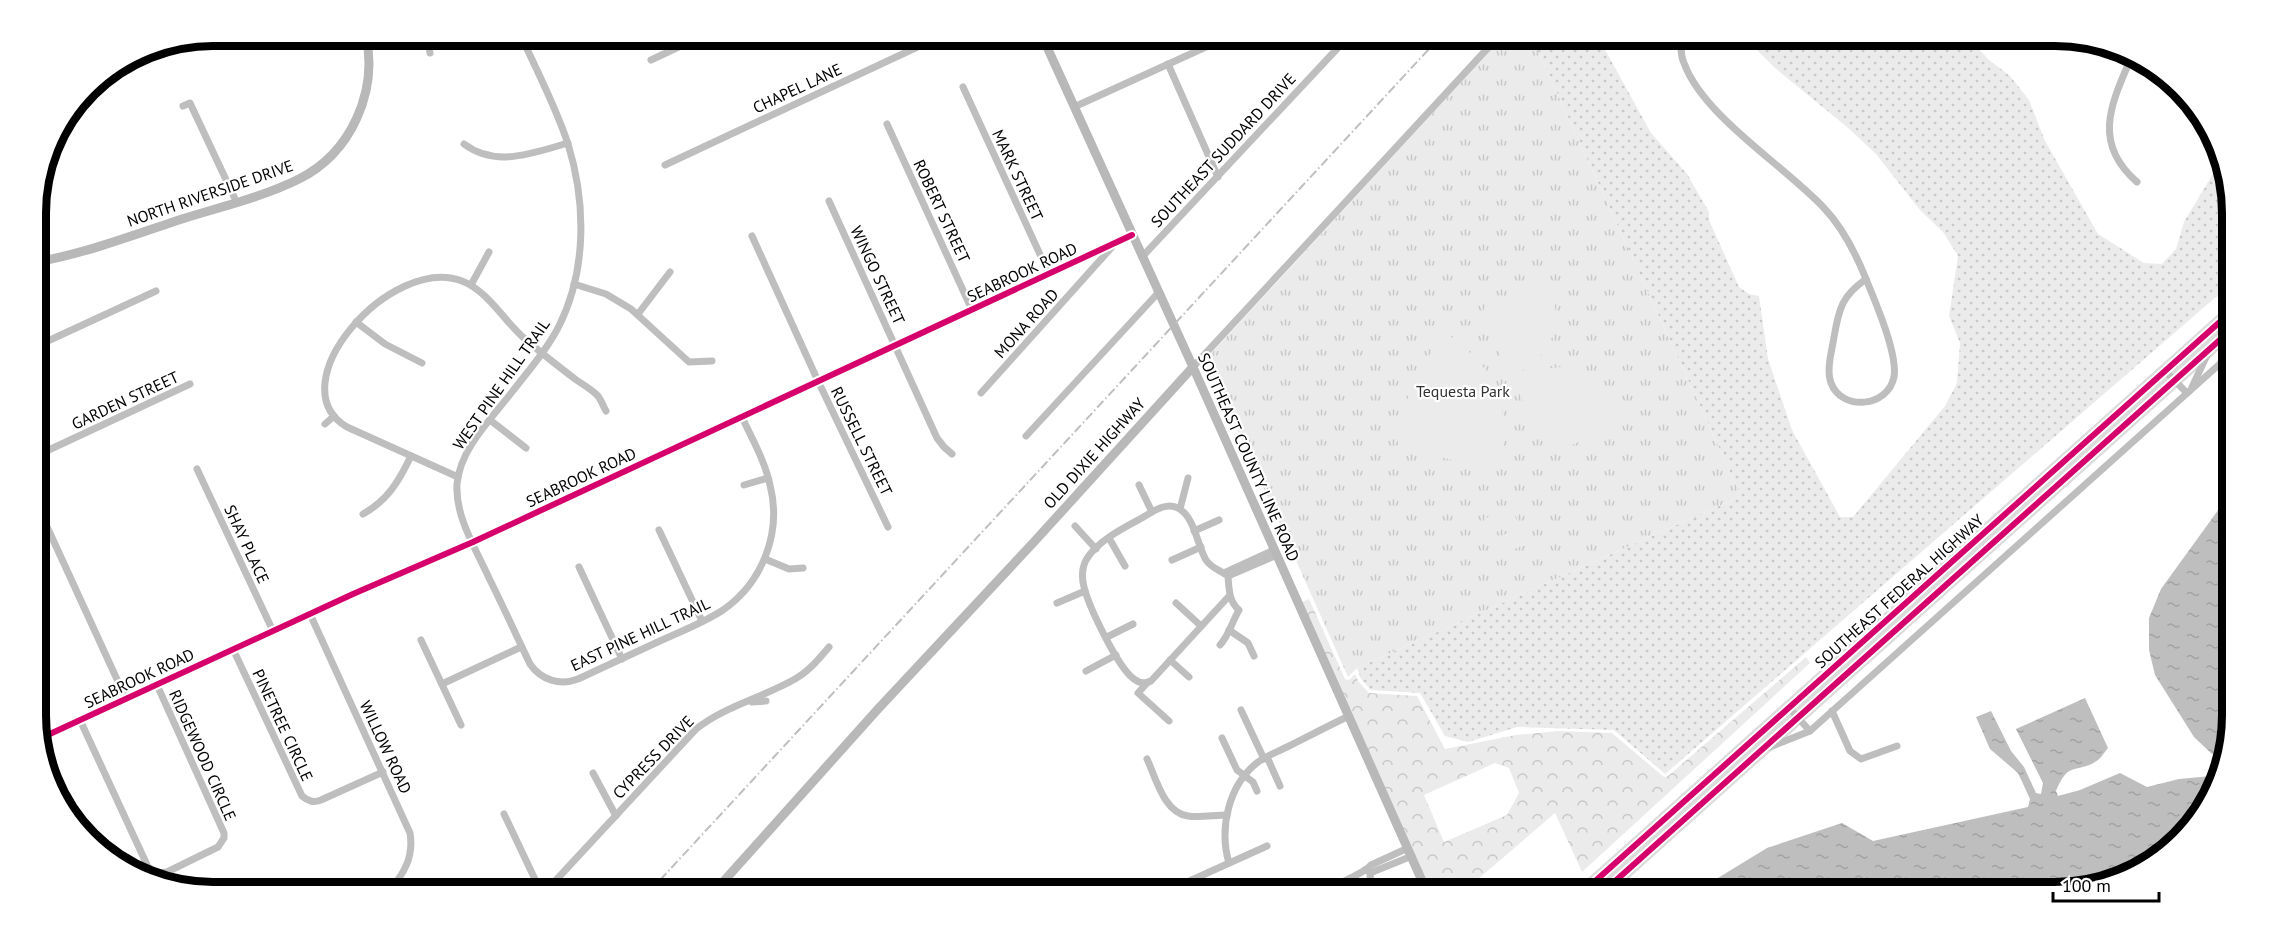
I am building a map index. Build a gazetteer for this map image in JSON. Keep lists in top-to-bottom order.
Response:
{
  "streets": {
    "main road": ["SOUTHEAST FEDERAL HIGHWAY"],
    "street": [
      "CHAPEL LANE",
      "SOUTHEAST SUDDARD DRIVE",
      "MARK STREET",
      "NORTH RIVERSIDE DRIVE",
      "ROBERT STREET",
      "SEABROOK ROAD",
      "WINGO STREET",
      "MONA ROAD",
      "WEST PINE HILL TRAIL",
      "GARDEN STREET",
      "RUSSELL STREET",
      "OLD DIXIE HIGHWAY",
      "SOUTHEAST COUNTY LINE ROAD",
      "SHAY PLACE",
      "EAST PINE HILL TRAIL",
      "PINETREE CIRCLE",
      "WILLOW ROAD",
      "RIDGEWOOD CIRCLE",
      "CYPRESS DRIVE"
    ]
  },
  "crossings": [
    ["SOUTHEAST SUDDARD DRIVE", "SOUTHEAST COUNTY LINE ROAD"],
    ["MARK STREET", "SEABROOK ROAD"],
    ["ROBERT STREET", "SEABROOK ROAD"],
    ["SEABROOK ROAD", "WINGO STREET"],
    ["SEABROOK ROAD", "MONA ROAD"],
    ["SEABROOK ROAD", "WEST PINE HILL TRAIL"],
    ["SEABROOK ROAD", "RUSSELL STREET"],
    ["SEABROOK ROAD", "SOUTHEAST COUNTY LINE ROAD"],
    ["SEABROOK ROAD", "SHAY PLACE"],
    ["SEABROOK ROAD", "EAST PINE HILL TRAIL"],
    ["SEABROOK ROAD", "PINETREE CIRCLE"],
    ["SEABROOK ROAD", "WILLOW ROAD"],
    ["SEABROOK ROAD", "RIDGEWOOD CIRCLE"],
    ["WEST PINE HILL TRAIL", "EAST PINE HILL TRAIL"],
    ["OLD DIXIE HIGHWAY", "SOUTHEAST COUNTY LINE ROAD"],
    ["PINETREE CIRCLE", "WILLOW ROAD"]
  ],
  "parks": ["Tequesta Park"],
  "scale_bar": "100 m"
}
